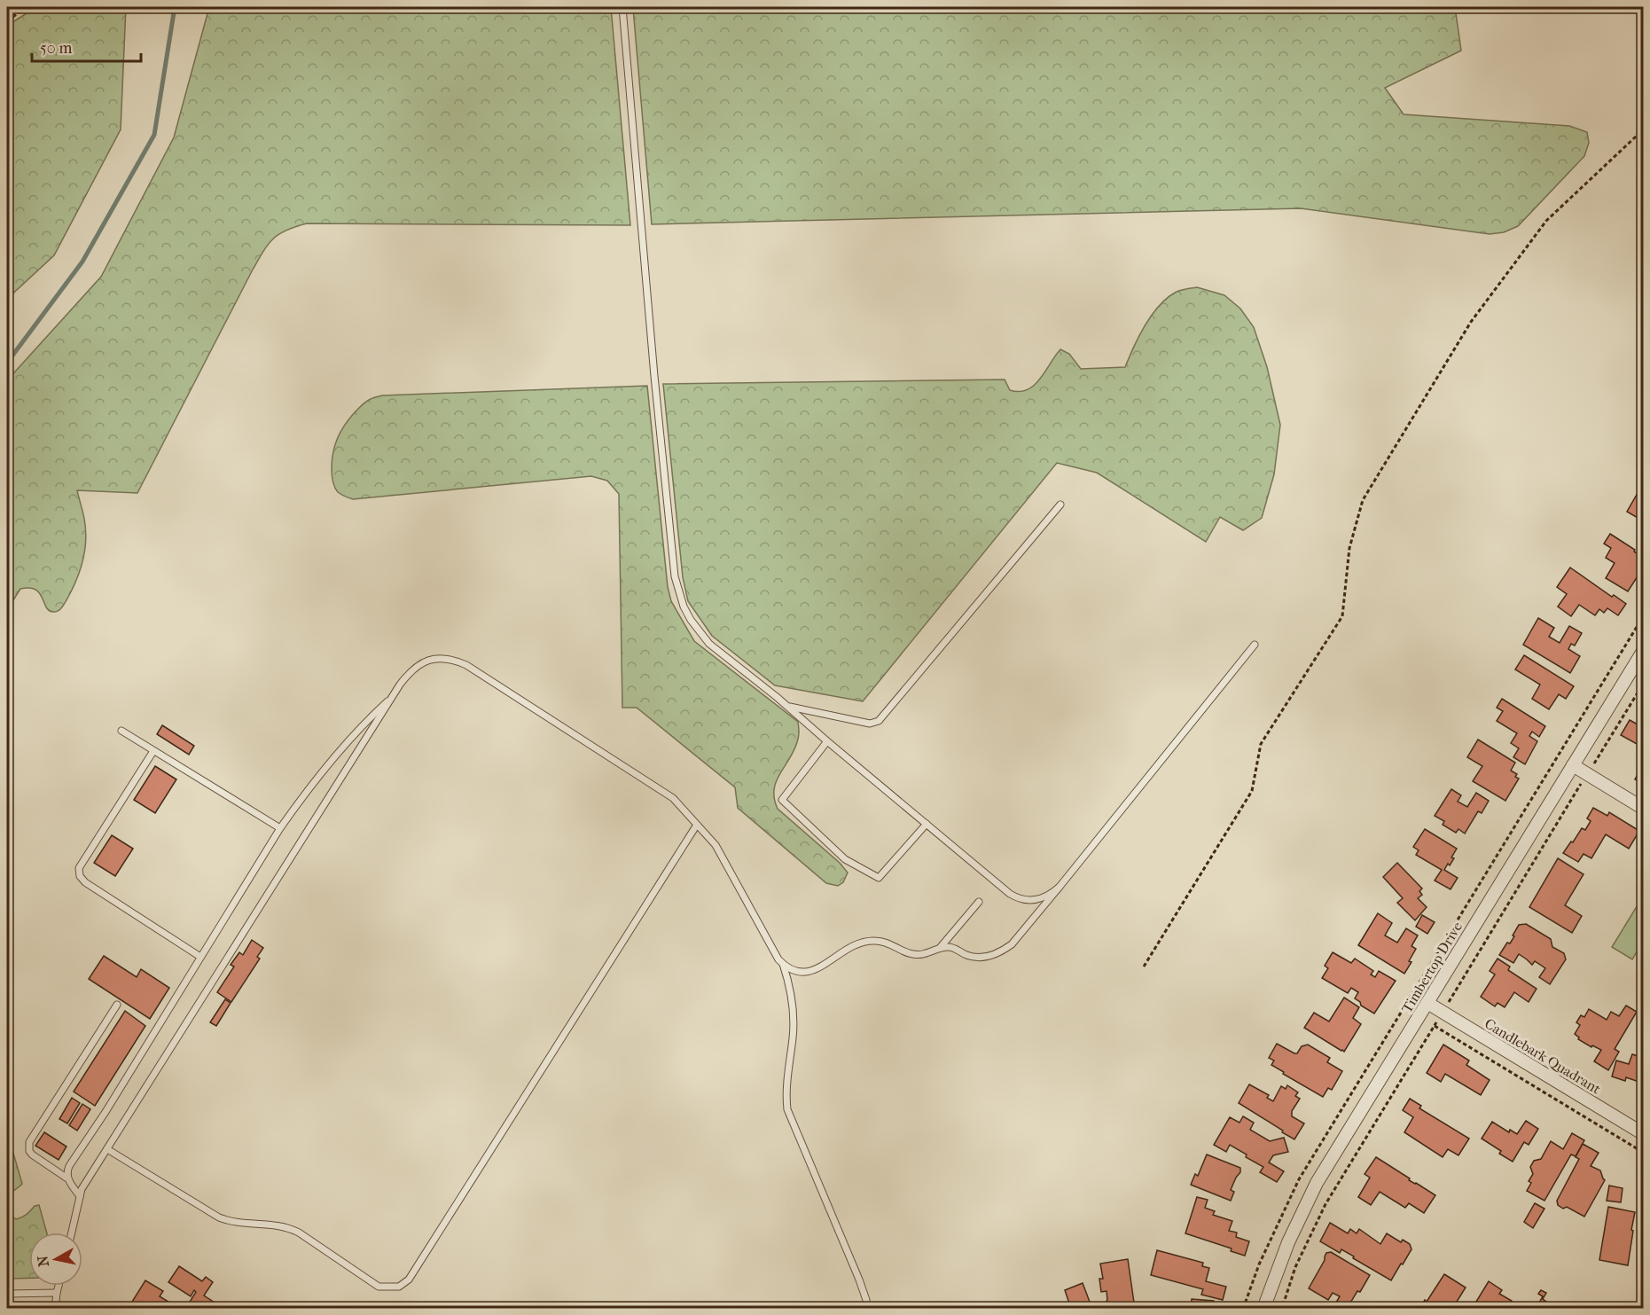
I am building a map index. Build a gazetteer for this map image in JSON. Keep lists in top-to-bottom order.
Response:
{
  "streets": {
    "street": ["Timbertop Drive", "Candlebark Quadrant"]
  },
  "crossings": [
    ["Timbertop Drive", "Candlebark Quadrant"]
  ],
  "scale_bar": "50 m",
  "north": "left"
}
